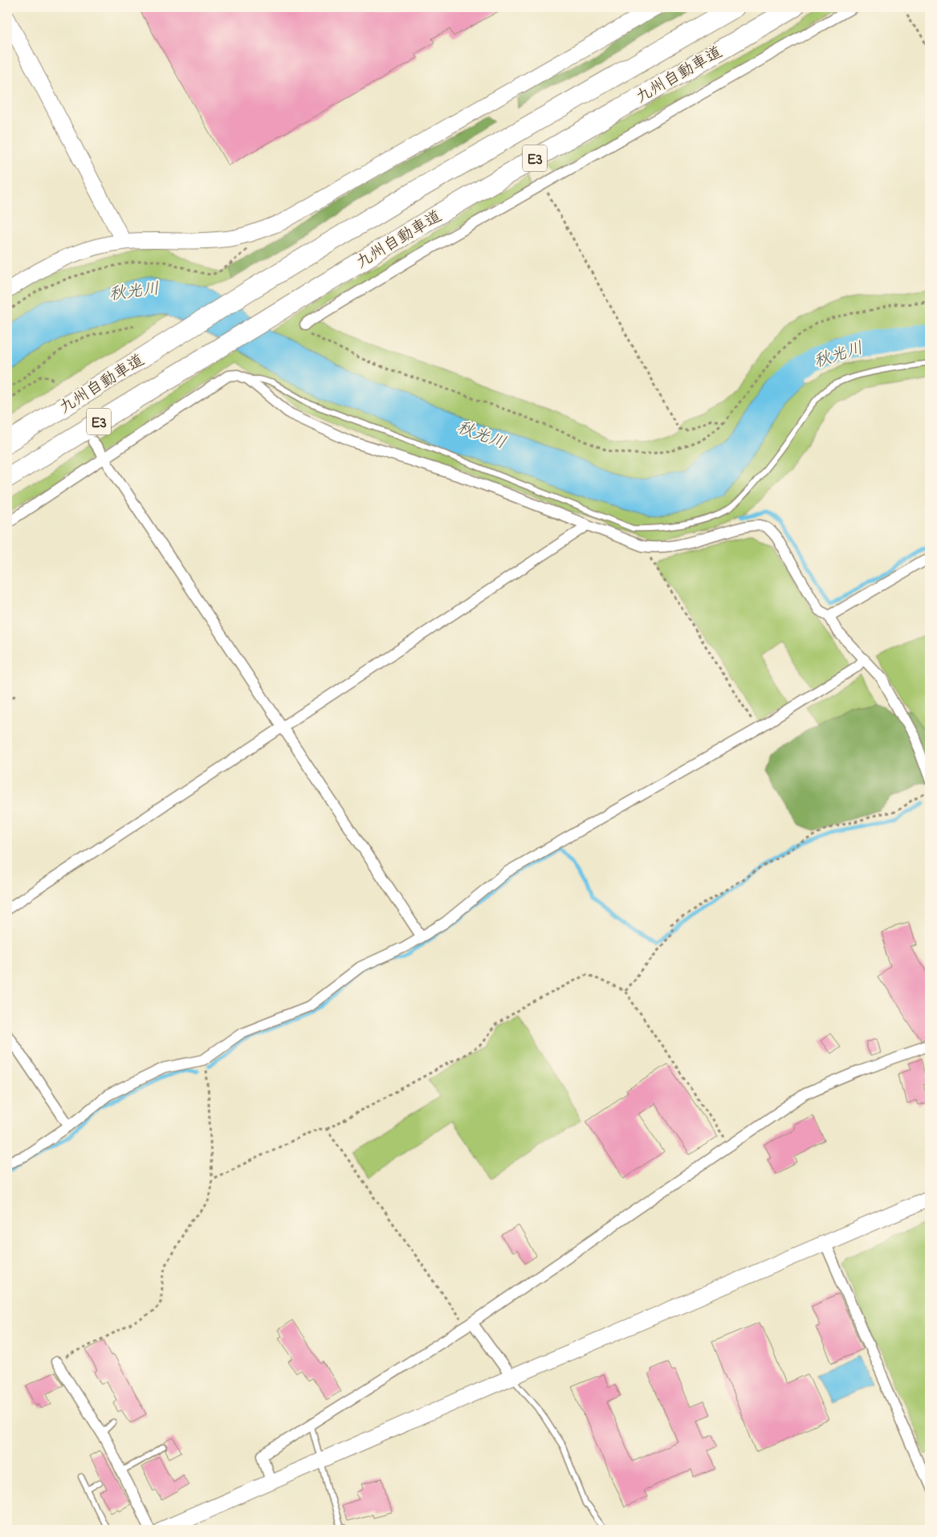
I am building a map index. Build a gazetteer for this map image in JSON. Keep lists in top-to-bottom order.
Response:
{
  "streets": {
    "highway": ["九州自動車道", "E3"]
  },
  "water": ["秋光川"]
}
